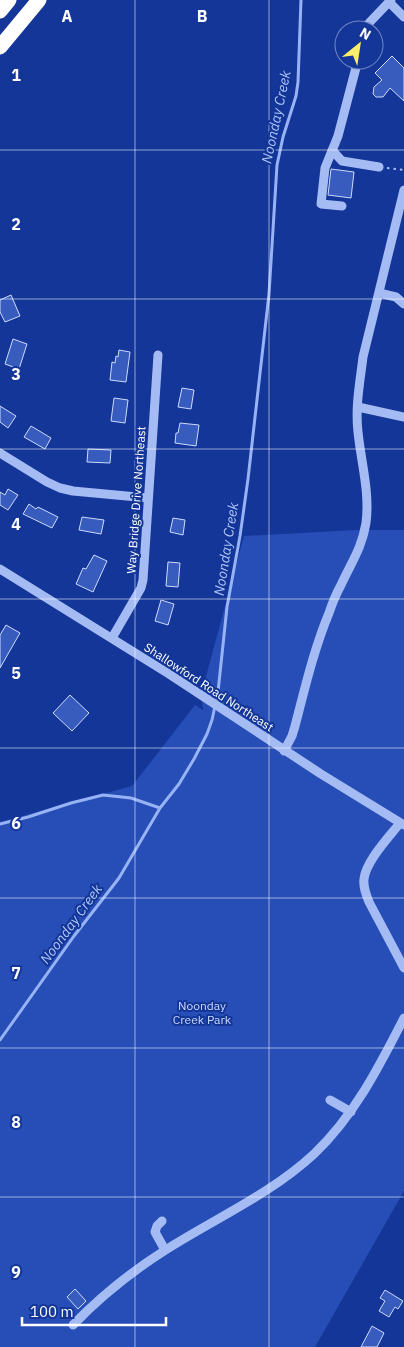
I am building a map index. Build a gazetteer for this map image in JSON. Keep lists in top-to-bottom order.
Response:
{
  "streets": {
    "street": ["Way Bridge Drive Northeast", "Shallowford Road Northeast"]
  },
  "crossings": [
    ["Way Bridge Drive Northeast", "Shallowford Road Northeast"]
  ],
  "water": ["Noonday Creek"],
  "parks": ["Noonday Creek Park"],
  "scale_bar": "100 m",
  "north": "top right",
  "grid": {
    "columns": ["A", "B"],
    "rows": [
      "1",
      "2",
      "3",
      "4",
      "5",
      "6",
      "7",
      "8",
      "9"
    ]
  }
}
